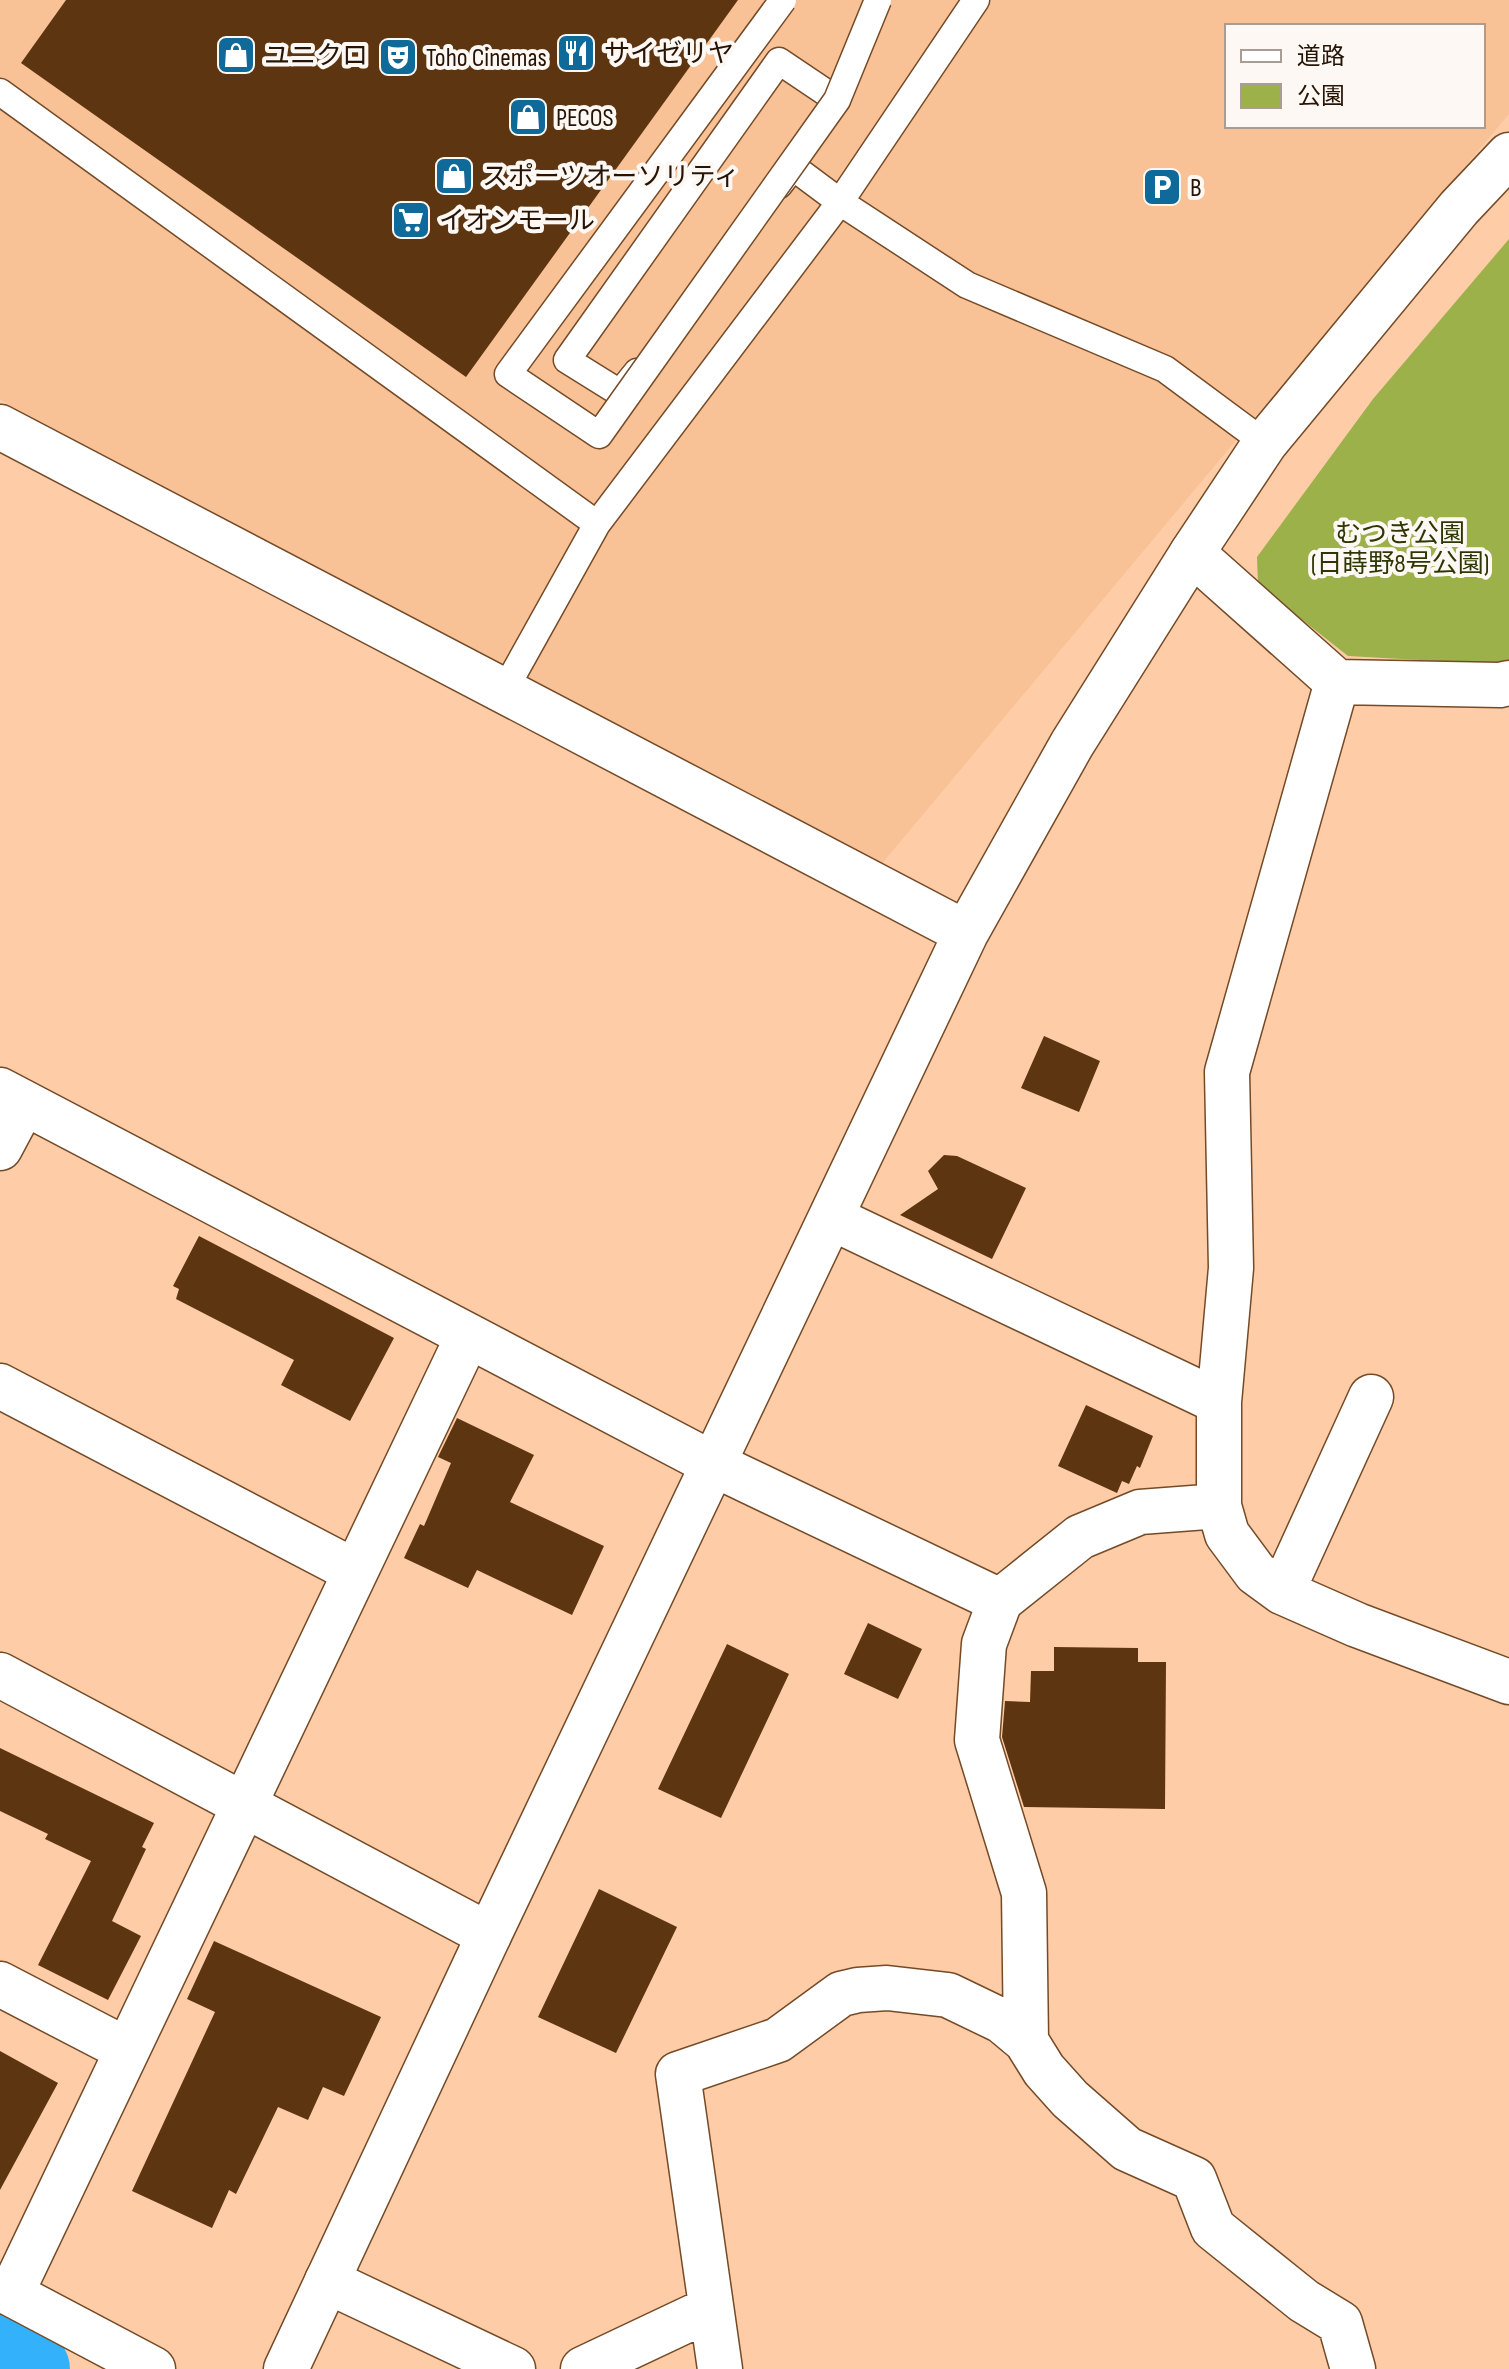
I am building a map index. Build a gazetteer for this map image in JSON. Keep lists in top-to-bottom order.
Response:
{
  "parks": ["むつき公園 (日蒔野8号公園)"],
  "places": {
    "restaurant": ["サイゼリヤ"],
    "shop": ["ユニクロ", "PECOS", "スポーツオーソリティ"],
    "theatre": ["Toho Cinemas"],
    "parking": ["B"],
    "supermarket": ["イオンモール"]
  },
  "legend": ["道路", "公園"]
}
